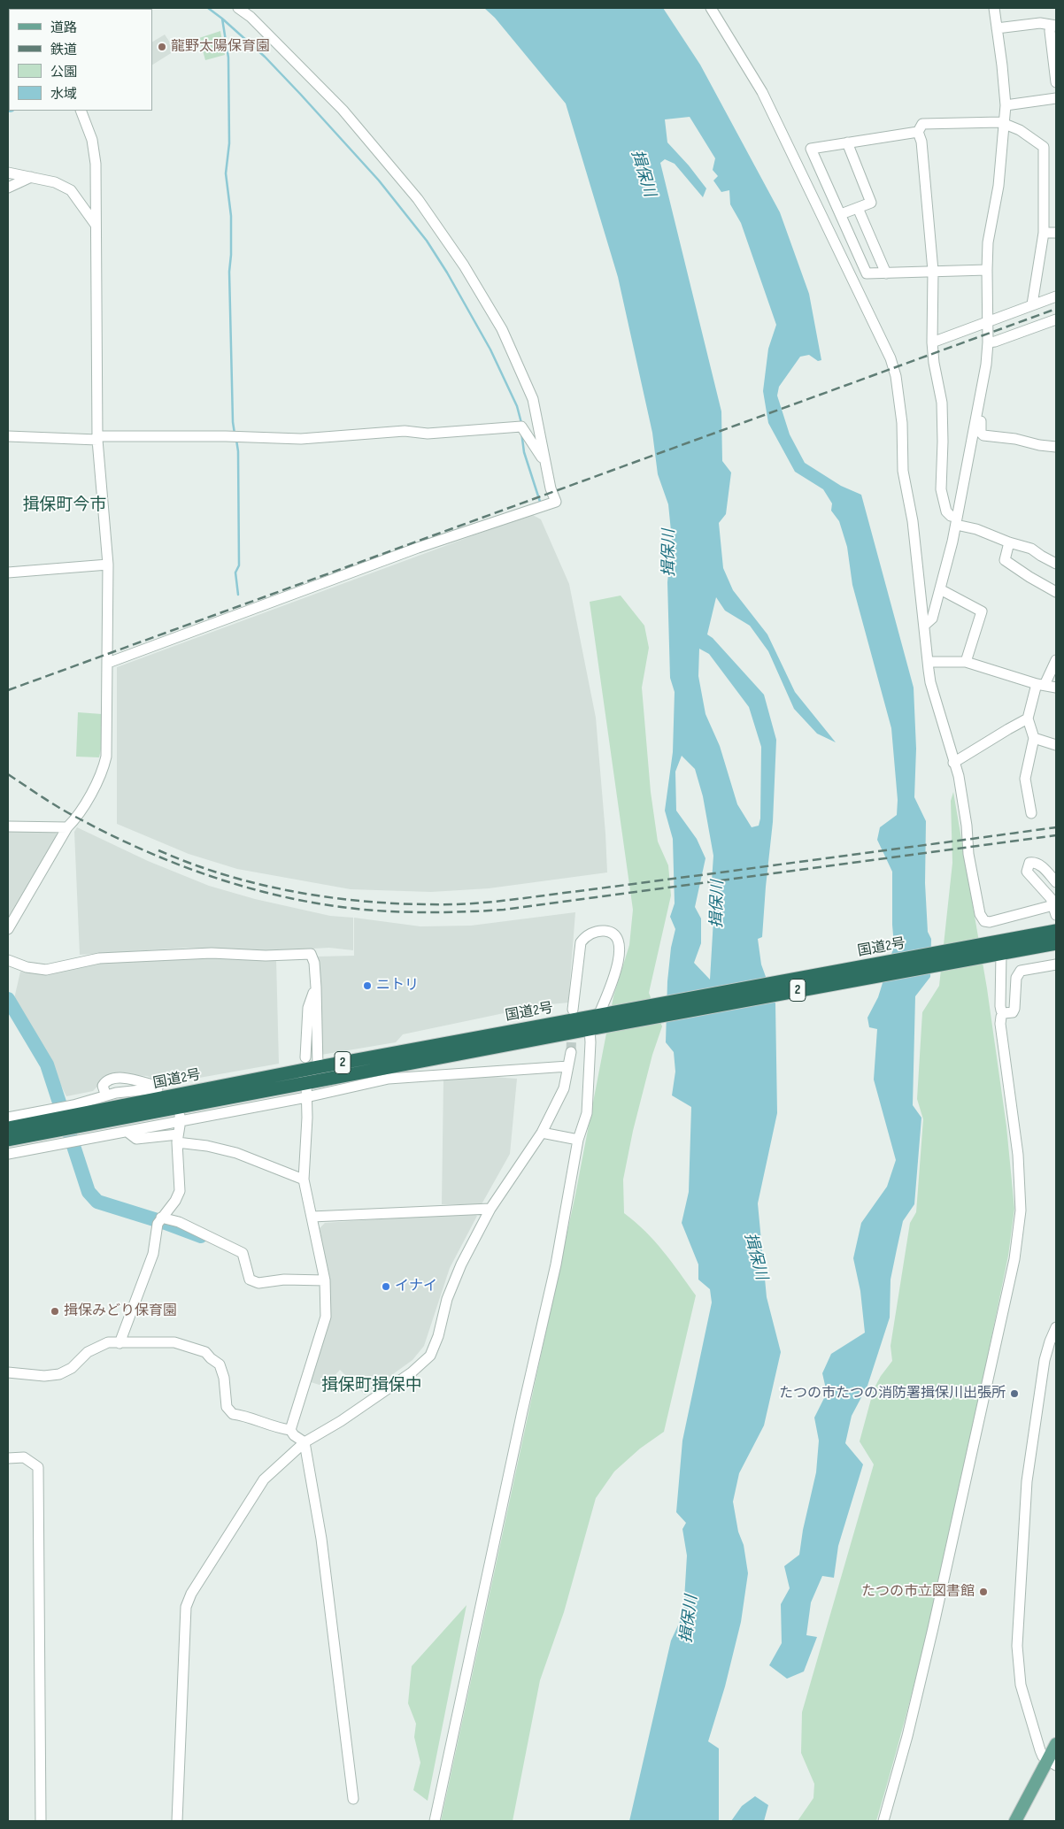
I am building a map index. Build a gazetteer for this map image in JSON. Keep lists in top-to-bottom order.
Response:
{
  "streets": {
    "highway": ["国道2号", "2"]
  },
  "districts": ["揖保町今市", "揖保町揖保中"],
  "water": ["揖保川"],
  "places": [
    "龍野太陽保育園",
    "ニトリ",
    "イナイ",
    "揖保みどり保育園",
    "たつの市たつの消防署揖保川出張所",
    "たつの市立図書館"
  ],
  "legend": [
    "道路",
    "鉄道",
    "公園",
    "水域"
  ]
}
